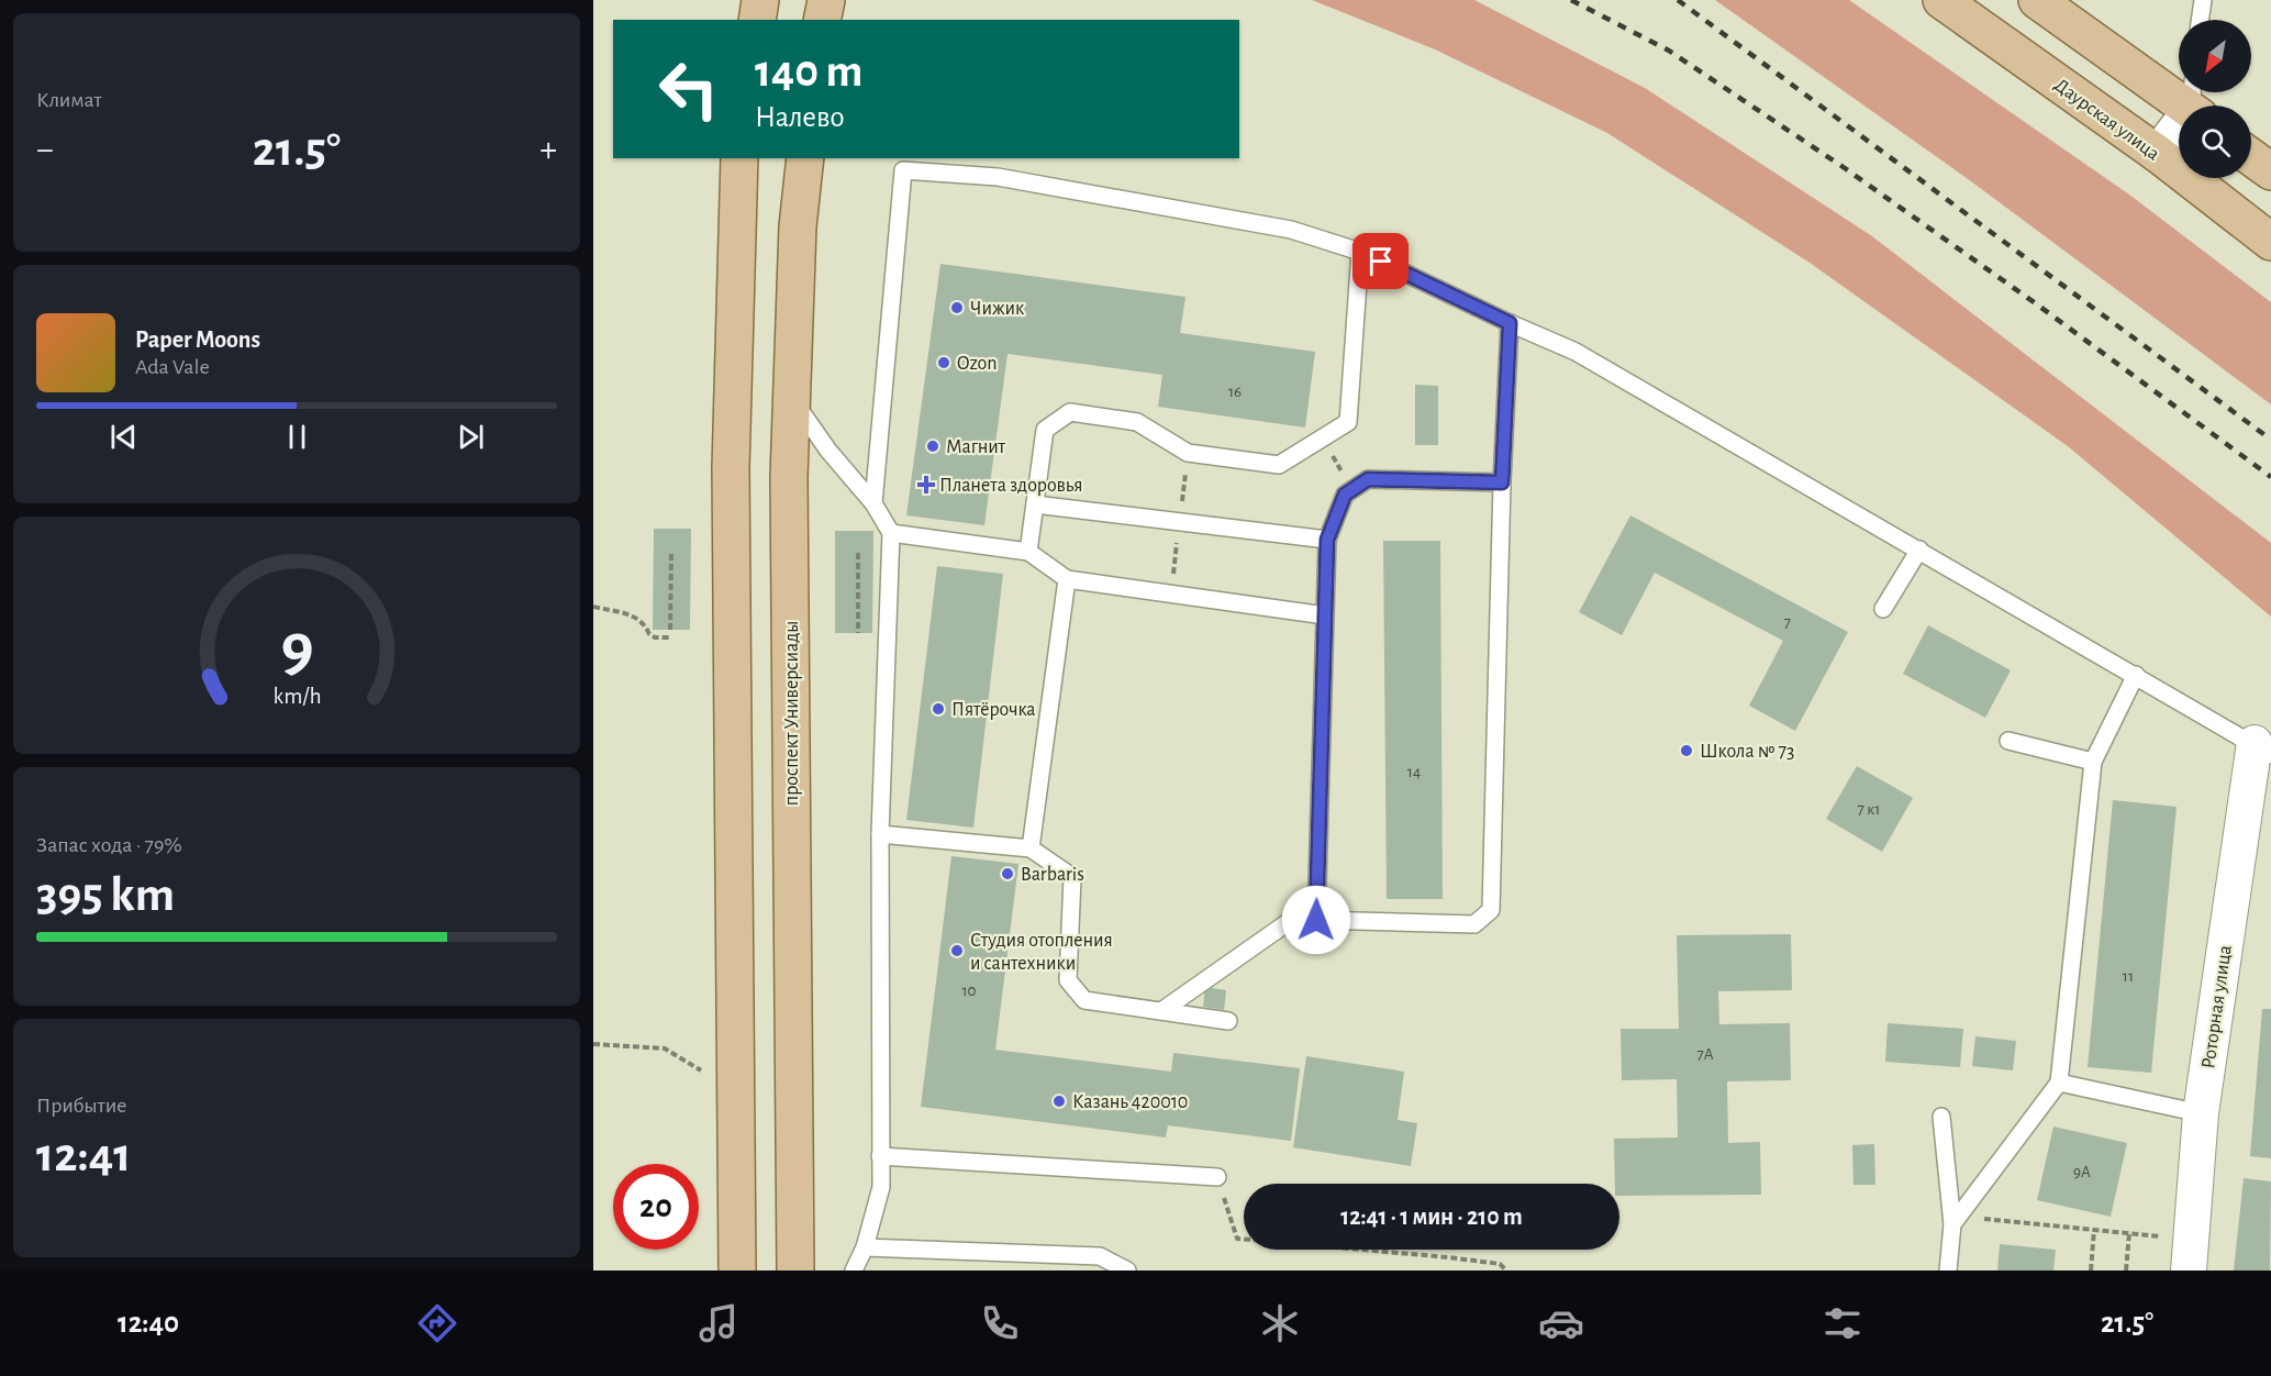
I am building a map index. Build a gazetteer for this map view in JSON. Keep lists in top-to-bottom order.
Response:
{
  "streets": {
    "main road": ["Даурская улица", "проспект Универсиады"],
    "street": ["Роторная улица"]
  },
  "places": {
    "other": [
      "Чижик",
      "Ozon",
      "Магнит",
      "Пятёрочка",
      "Школа № 73",
      "Barbaris",
      "Студия отопления и сантехники",
      "Казань 420010"
    ],
    "health": ["Планета здоровья"]
  },
  "house_numbers": [
    "16",
    "7",
    "14",
    "7 к1",
    "11",
    "10",
    "7А",
    "9А"
  ],
  "north": "bottom left",
  "page": {
    "tile": [
      "Климат",
      ["Запас хода · 79%", "395 km"],
      ["Прибытие", "12:41"]
    ],
    "turn": ["140 m", "Налево"],
    "heat": ["−", "21.5°", "+"],
    "song": ["Paper Moons", "Ada Vale"],
    "limit": "20",
    "trip": "12:41 · 1 мин · 210 m",
    "tabs": ["12:40", "21.5°"],
    "gauge": ["9", "km/h"]
  }
}
